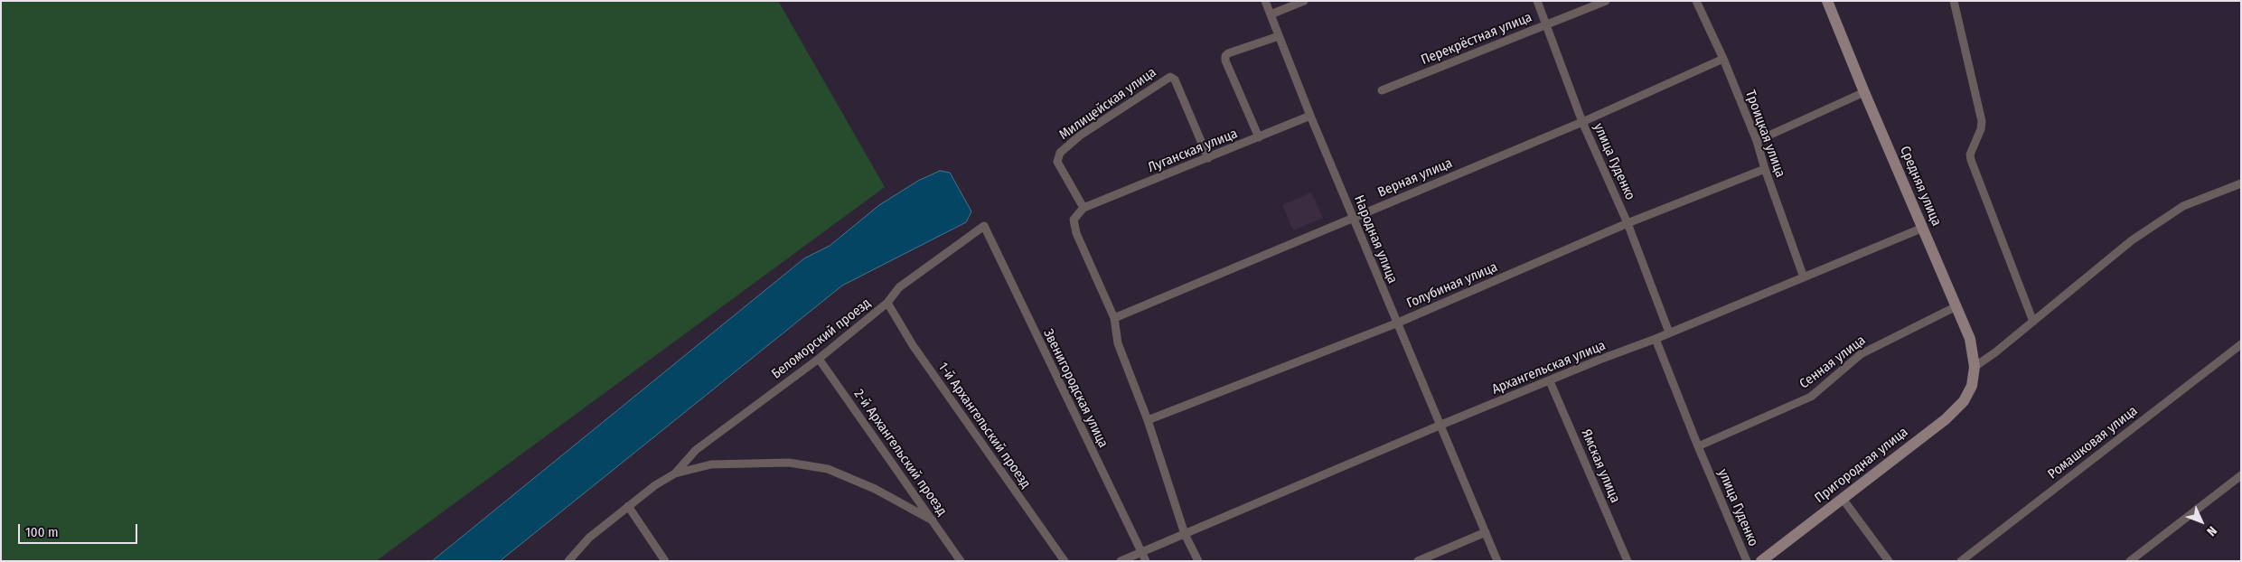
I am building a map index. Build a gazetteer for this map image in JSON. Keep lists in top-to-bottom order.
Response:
{
  "streets": {
    "street": [
      "Перекрёстная улица",
      "Милицейская улица",
      "Троицкая улица",
      "Луганская улица",
      "улица Гуденко",
      "Верная улица",
      "Средняя улица",
      "Народная улица",
      "Голубиная улица",
      "Беломорский проезд",
      "Сенная улица",
      "Архангельская улица",
      "Звенигородская улица",
      "1-й Архангельский проезд",
      "Ромашковая улица",
      "2-й Архангельский проезд",
      "Пригородная улица",
      "Ямская улица"
    ]
  },
  "crossings": [
    ["Перекрёстная улица", "улица Гуденко"],
    ["Милицейская улица", "Луганская улица"],
    ["Троицкая улица", "Верная улица"],
    ["Троицкая улица", "Голубиная улица"],
    ["Троицкая улица", "Архангельская улица"],
    ["Луганская улица", "Народная улица"],
    ["улица Гуденко", "Верная улица"],
    ["улица Гуденко", "Голубиная улица"],
    ["улица Гуденко", "Сенная улица"],
    ["улица Гуденко", "Архангельская улица"],
    ["Верная улица", "Народная улица"],
    ["Средняя улица", "Сенная улица"],
    ["Средняя улица", "Архангельская улица"],
    ["Средняя улица", "Пригородная улица"],
    ["Народная улица", "Голубиная улица"],
    ["Народная улица", "Архангельская улица"],
    ["Беломорский проезд", "Звенигородская улица"],
    ["Беломорский проезд", "1-й Архангельский проезд"],
    ["Беломорский проезд", "2-й Архангельский проезд"],
    ["Архангельская улица", "Звенигородская улица"],
    ["Архангельская улица", "Ямская улица"]
  ],
  "scale_bar": "100 m",
  "north": "bottom right"
}
